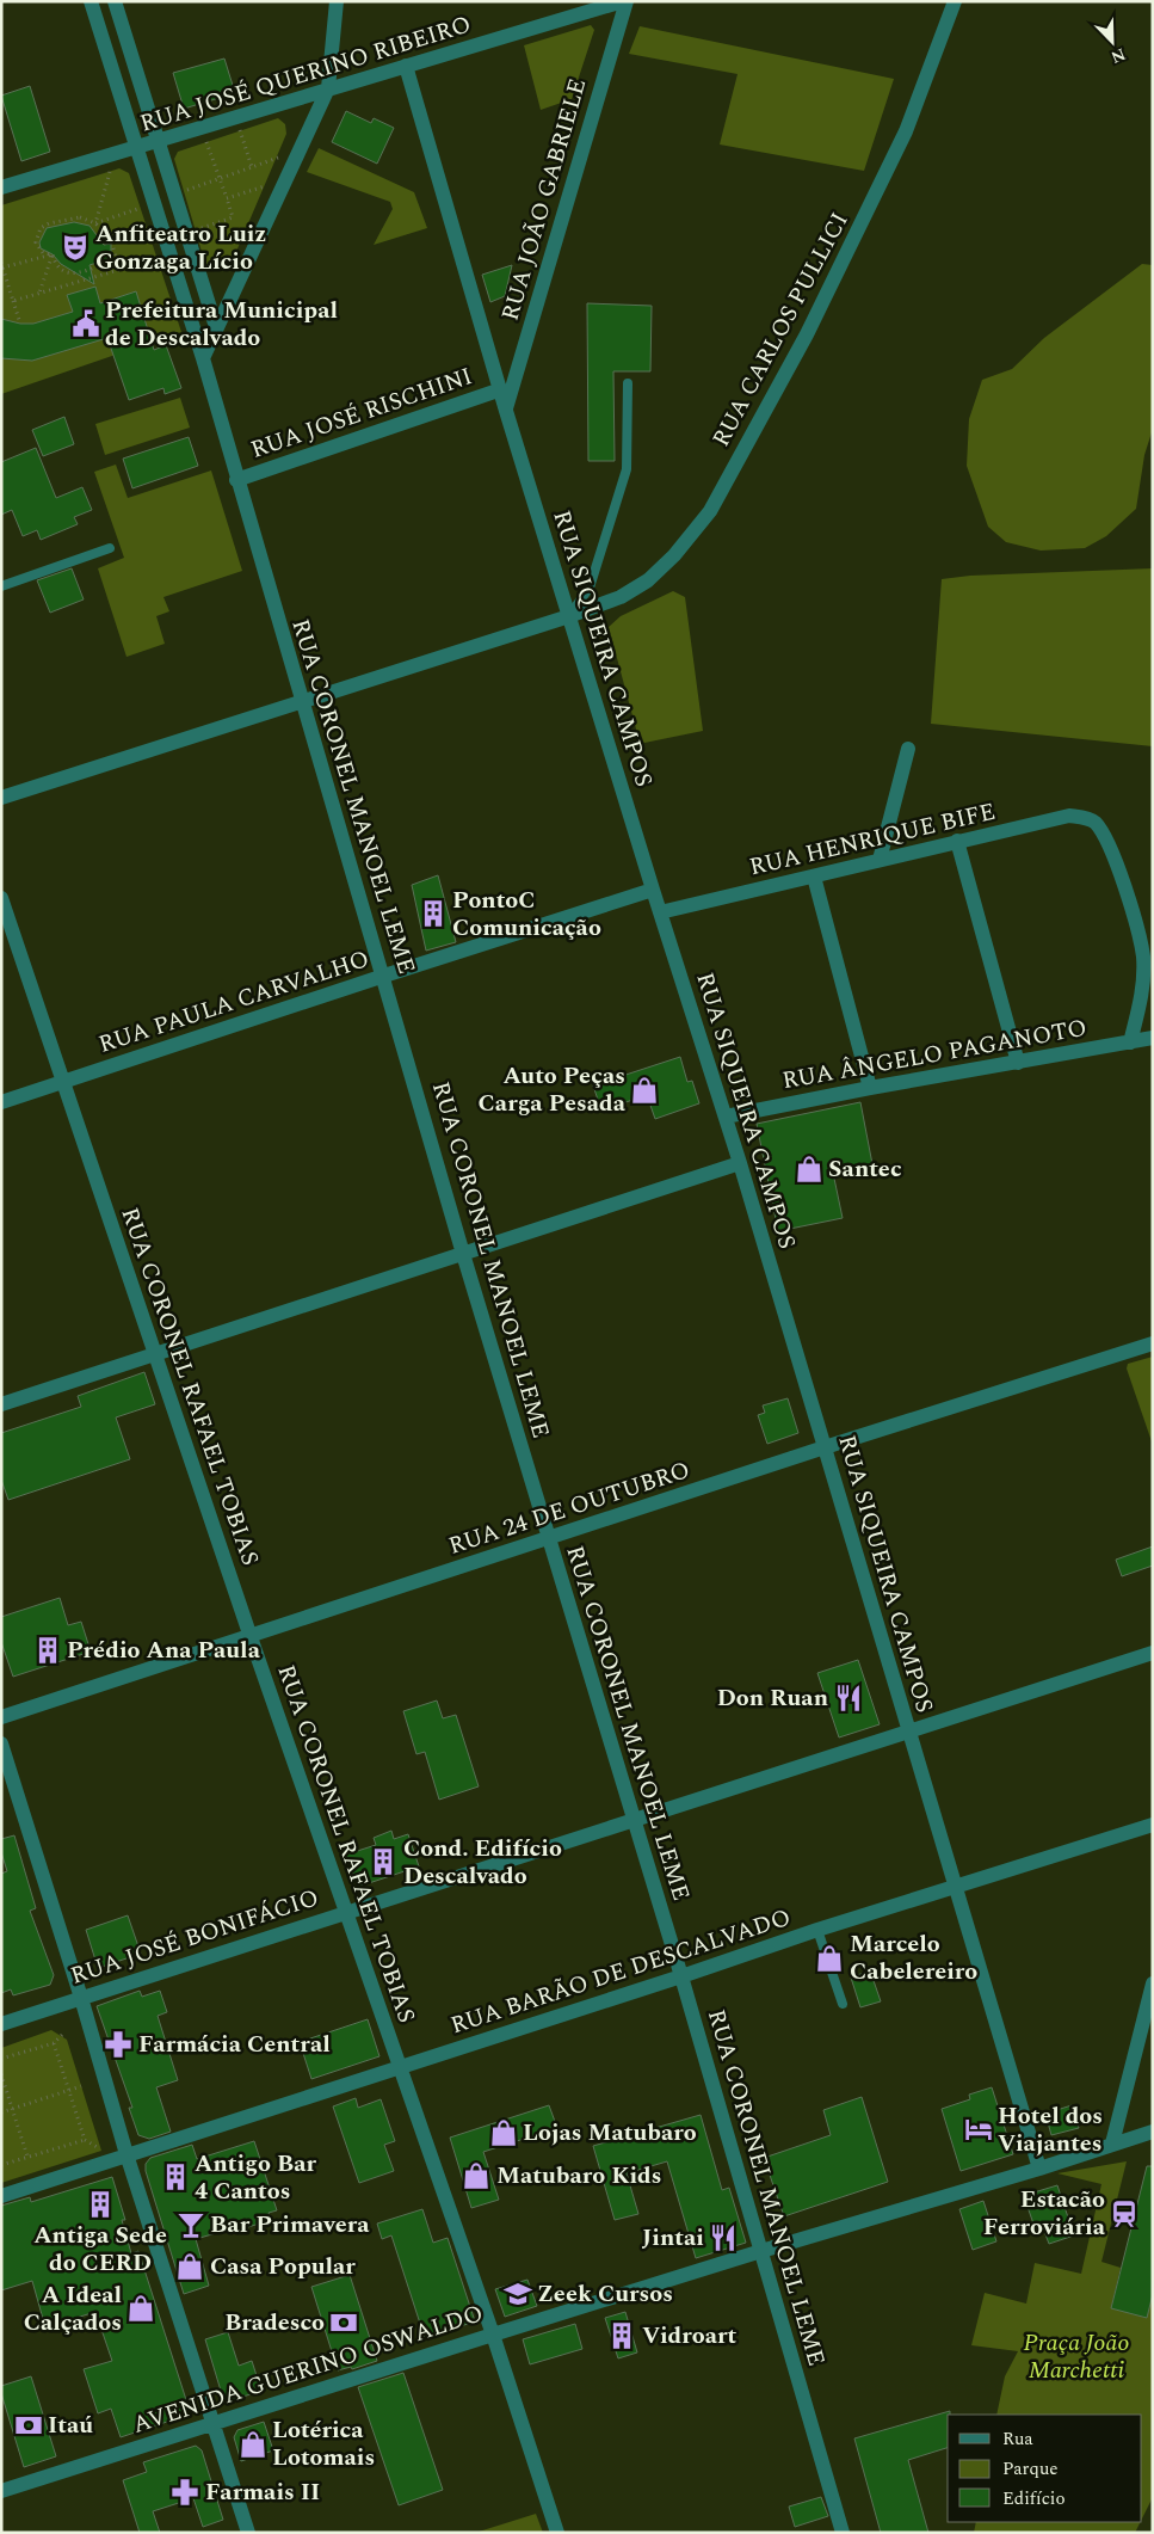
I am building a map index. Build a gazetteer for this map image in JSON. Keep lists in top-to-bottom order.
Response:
{
  "streets": {
    "street": [
      "RUA JOSÉ QUERINO RIBEIRO",
      "RUA JOÃO GABRIELE",
      "RUA CARLOS PULLICI",
      "RUA JOSÉ RISCHINI",
      "RUA SIQUEIRA CAMPOS",
      "RUA CORONEL MANOEL LEME",
      "RUA HENRIQUE BIFE",
      "RUA PAULA CARVALHO",
      "RUA ÂNGELO PAGANOTO",
      "RUA CORONEL RAFAEL TOBIAS",
      "RUA 24 DE OUTUBRO",
      "RUA JOSÉ BONIFÁCIO",
      "RUA BARÃO DE DESCALVADO",
      "AVENIDA GUERINO OSWALDO"
    ]
  },
  "crossings": [
    ["RUA JOSÉ QUERINO RIBEIRO", "RUA JOÃO GABRIELE"],
    ["RUA JOSÉ QUERINO RIBEIRO", "RUA SIQUEIRA CAMPOS"],
    ["RUA JOSÉ QUERINO RIBEIRO", "RUA CORONEL MANOEL LEME"],
    ["RUA JOÃO GABRIELE", "RUA SIQUEIRA CAMPOS"],
    ["RUA CARLOS PULLICI", "RUA SIQUEIRA CAMPOS"],
    ["RUA CARLOS PULLICI", "RUA CORONEL MANOEL LEME"],
    ["RUA JOSÉ RISCHINI", "RUA SIQUEIRA CAMPOS"],
    ["RUA JOSÉ RISCHINI", "RUA CORONEL MANOEL LEME"],
    ["RUA SIQUEIRA CAMPOS", "RUA HENRIQUE BIFE"],
    ["RUA SIQUEIRA CAMPOS", "RUA PAULA CARVALHO"],
    ["RUA SIQUEIRA CAMPOS", "RUA ÂNGELO PAGANOTO"],
    ["RUA SIQUEIRA CAMPOS", "RUA 24 DE OUTUBRO"],
    ["RUA SIQUEIRA CAMPOS", "RUA JOSÉ BONIFÁCIO"],
    ["RUA SIQUEIRA CAMPOS", "RUA BARÃO DE DESCALVADO"],
    ["RUA SIQUEIRA CAMPOS", "AVENIDA GUERINO OSWALDO"],
    ["RUA CORONEL MANOEL LEME", "RUA PAULA CARVALHO"],
    ["RUA CORONEL MANOEL LEME", "RUA 24 DE OUTUBRO"],
    ["RUA CORONEL MANOEL LEME", "RUA JOSÉ BONIFÁCIO"],
    ["RUA CORONEL MANOEL LEME", "RUA BARÃO DE DESCALVADO"],
    ["RUA CORONEL MANOEL LEME", "AVENIDA GUERINO OSWALDO"],
    ["RUA HENRIQUE BIFE", "RUA ÂNGELO PAGANOTO"],
    ["RUA PAULA CARVALHO", "RUA CORONEL RAFAEL TOBIAS"],
    ["RUA CORONEL RAFAEL TOBIAS", "RUA 24 DE OUTUBRO"],
    ["RUA CORONEL RAFAEL TOBIAS", "RUA JOSÉ BONIFÁCIO"],
    ["RUA CORONEL RAFAEL TOBIAS", "RUA BARÃO DE DESCALVADO"],
    ["RUA CORONEL RAFAEL TOBIAS", "AVENIDA GUERINO OSWALDO"]
  ],
  "parks": ["Praça João Marchetti"],
  "places": {
    "theatre": ["Anfiteatro Luiz Gonzaga Lício"],
    "public building": ["Prefeitura Municipal de Descalvado"],
    "building": [
      "PontoC Comunicação",
      "Prédio Ana Paula",
      "Cond. Edifício Descalvado",
      "Antigo Bar 4 Cantos",
      "Antiga Sede do CERD",
      "Vidroart"
    ],
    "shop": [
      "Auto Peças Carga Pesada",
      "Santec",
      "Marcelo Cabelereiro",
      "Lojas Matubaro",
      "Matubaro Kids",
      "Casa Popular",
      "A Ideal Calçados",
      "Lotérica Lotomais"
    ],
    "restaurant": ["Don Ruan", "Jintai"],
    "pharmacy": ["Farmácia Central", "Farmais II"],
    "hotel": ["Hotel dos Viajantes"],
    "station": ["Estacão Ferroviária"],
    "bar": ["Bar Primavera"],
    "school or university": ["Zeek Cursos"],
    "bank": ["Bradesco", "Itaú"]
  },
  "legend": ["Rua", "Parque", "Edifício"],
  "north": "bottom right"
}
